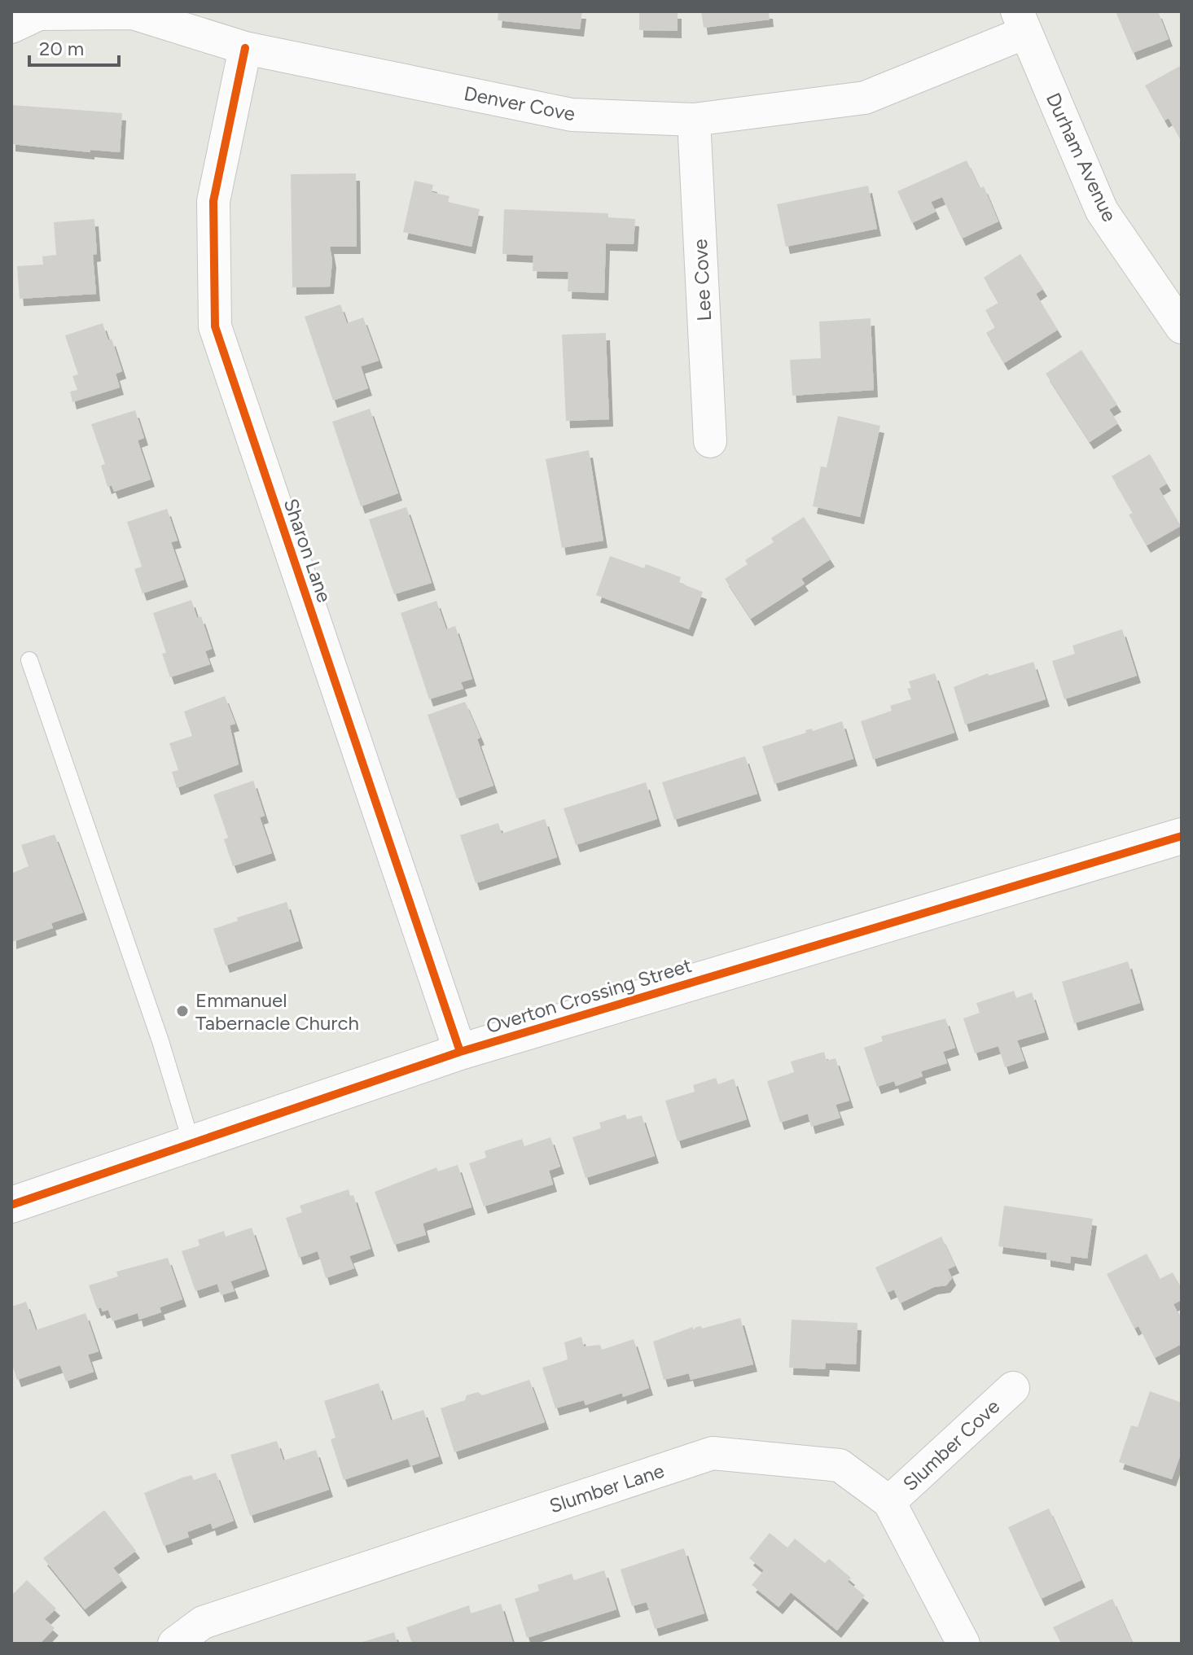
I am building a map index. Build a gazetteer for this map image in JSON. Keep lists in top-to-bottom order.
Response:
{
  "streets": {
    "street": [
      "Denver Cove",
      "Durham Avenue",
      "Lee Cove",
      "Sharon Lane",
      "Overton Crossing Street",
      "Slumber Cove",
      "Slumber Lane"
    ]
  },
  "crossings": [
    ["Denver Cove", "Durham Avenue"],
    ["Denver Cove", "Lee Cove"],
    ["Denver Cove", "Sharon Lane"],
    ["Sharon Lane", "Overton Crossing Street"],
    ["Slumber Cove", "Slumber Lane"]
  ],
  "places": ["Emmanuel Tabernacle Church"],
  "scale_bar": "20 m"
}
